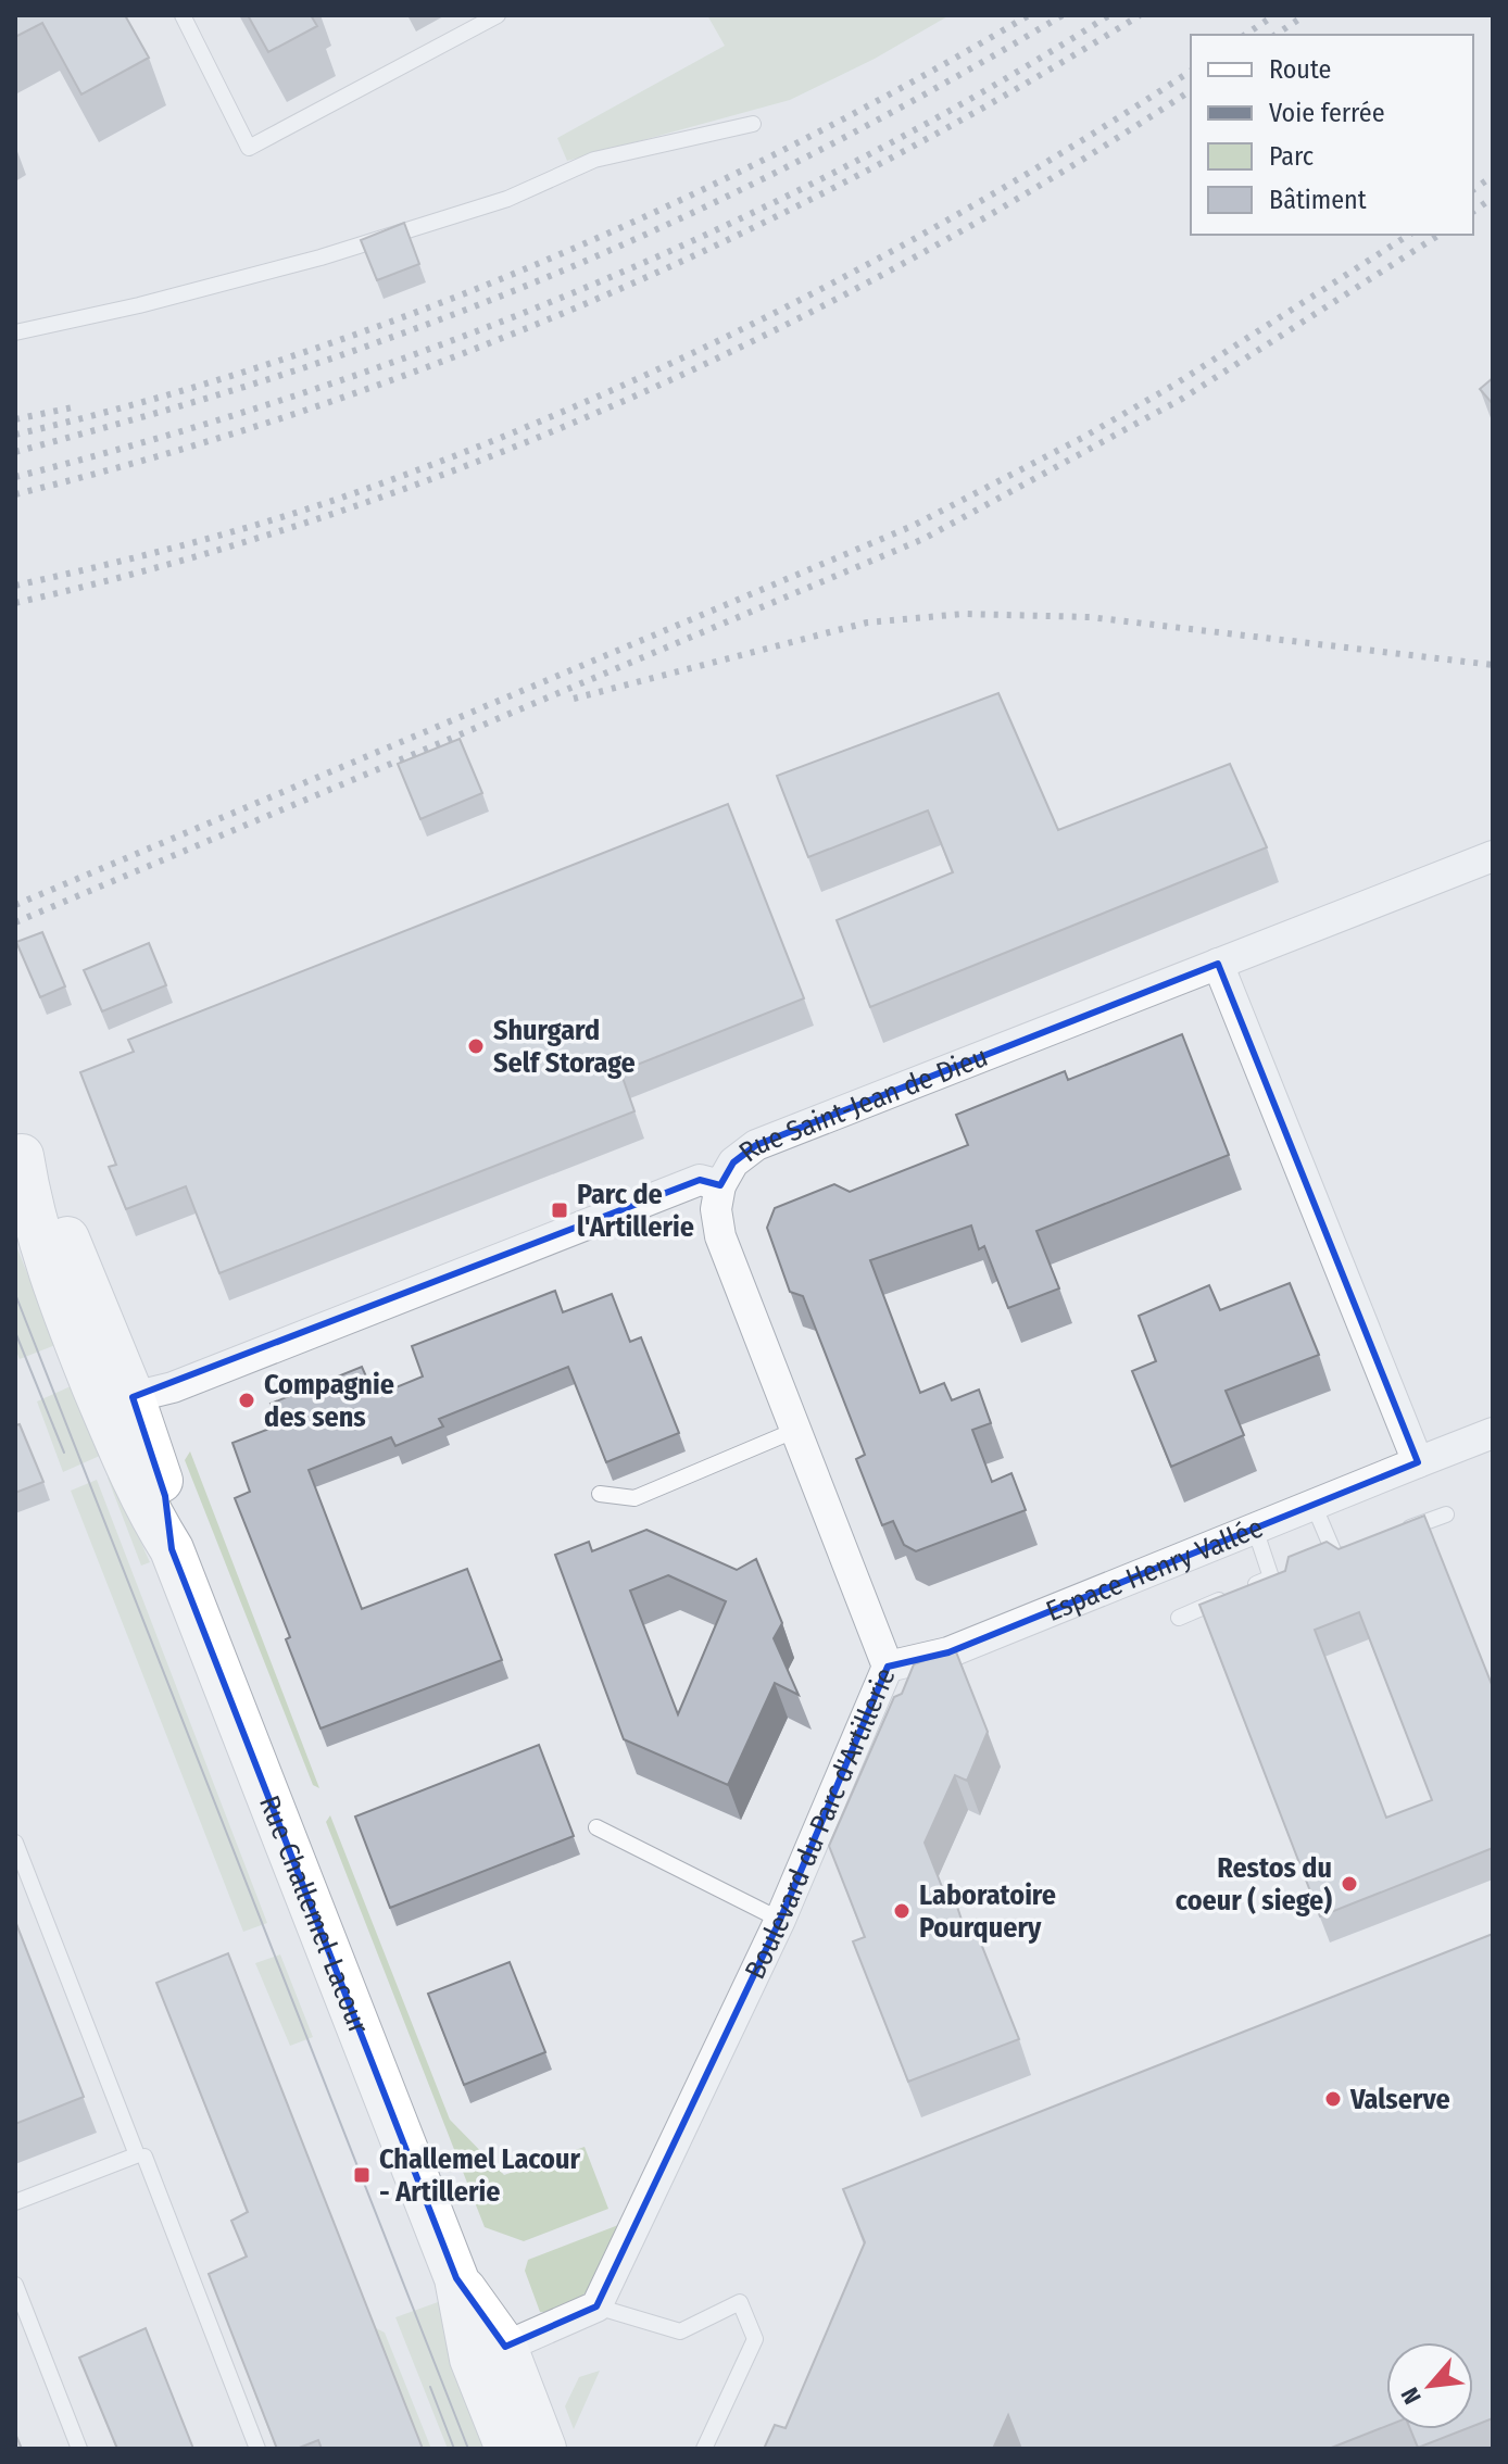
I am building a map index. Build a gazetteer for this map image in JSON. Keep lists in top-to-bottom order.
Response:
{
  "streets": {
    "street": [
      "Rue Saint-Jean de Dieu",
      "Espace Henry Vallée",
      "Boulevard du Parc d'Artillerie",
      "Rue Challemel-Lacour"
    ]
  },
  "crossings": [
    ["Rue Saint-Jean de Dieu", "Boulevard du Parc d'Artillerie"],
    ["Rue Saint-Jean de Dieu", "Rue Challemel-Lacour"],
    ["Espace Henry Vallée", "Boulevard du Parc d'Artillerie"]
  ],
  "places": {
    "other": [
      "Shurgard Self Storage",
      "Compagnie des sens",
      "Restos du coeur ( siege)",
      "Laboratoire Pourquery",
      "Valserve"
    ],
    "transit": ["Parc de l'Artillerie", "Challemel Lacour - Artillerie"]
  },
  "legend": [
    "Route",
    "Voie ferrée",
    "Parc",
    "Bâtiment"
  ],
  "north": "bottom left"
}
